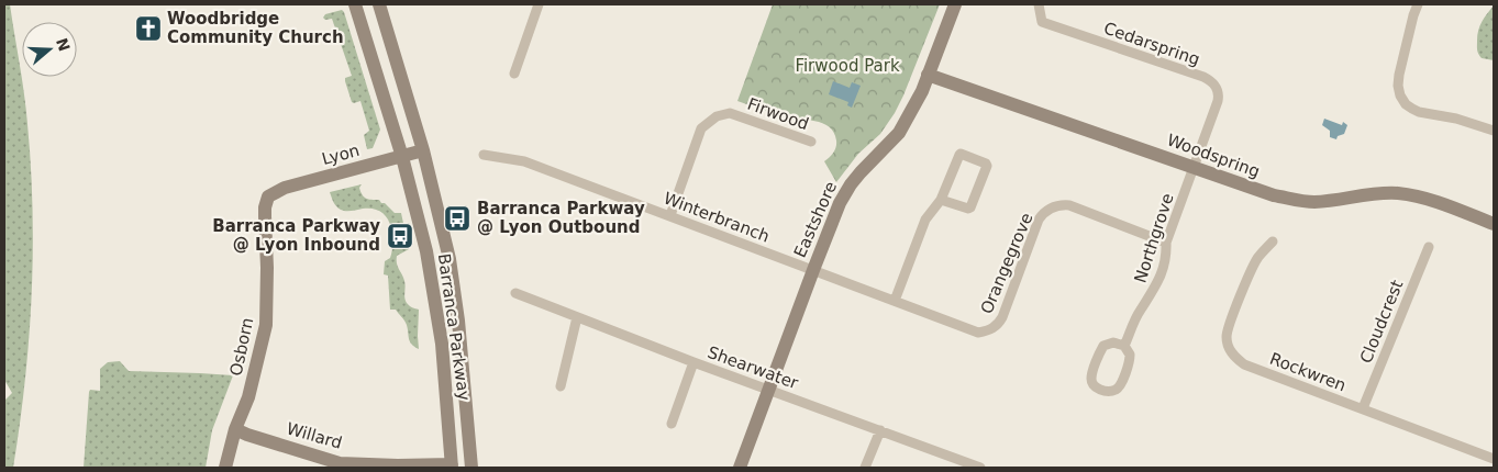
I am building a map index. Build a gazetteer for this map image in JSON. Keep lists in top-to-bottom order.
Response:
{
  "streets": {
    "street": [
      "Cedarspring",
      "Firwood",
      "Lyon",
      "Woodspring",
      "Winterbranch",
      "Eastshore",
      "Northgrove",
      "Orangegrove",
      "Cloudcrest",
      "Barranca Parkway",
      "Osborn",
      "Shearwater",
      "Rockwren",
      "Willard"
    ]
  },
  "crossings": [
    ["Cedarspring", "Woodspring"],
    ["Cedarspring", "Northgrove"],
    ["Firwood", "Winterbranch"],
    ["Lyon", "Barranca Parkway"],
    ["Lyon", "Osborn"],
    ["Woodspring", "Eastshore"],
    ["Woodspring", "Northgrove"],
    ["Winterbranch", "Eastshore"],
    ["Winterbranch", "Orangegrove"],
    ["Eastshore", "Orangegrove"],
    ["Eastshore", "Shearwater"],
    ["Northgrove", "Orangegrove"],
    ["Cloudcrest", "Rockwren"],
    ["Barranca Parkway", "Willard"],
    ["Osborn", "Willard"]
  ],
  "parks": ["Firwood Park"],
  "places": {
    "church": ["Woodbridge Community Church"],
    "bus stop": ["Barranca Parkway @ Lyon Outbound", "Barranca Parkway @ Lyon Inbound"]
  },
  "north": "right"
}
